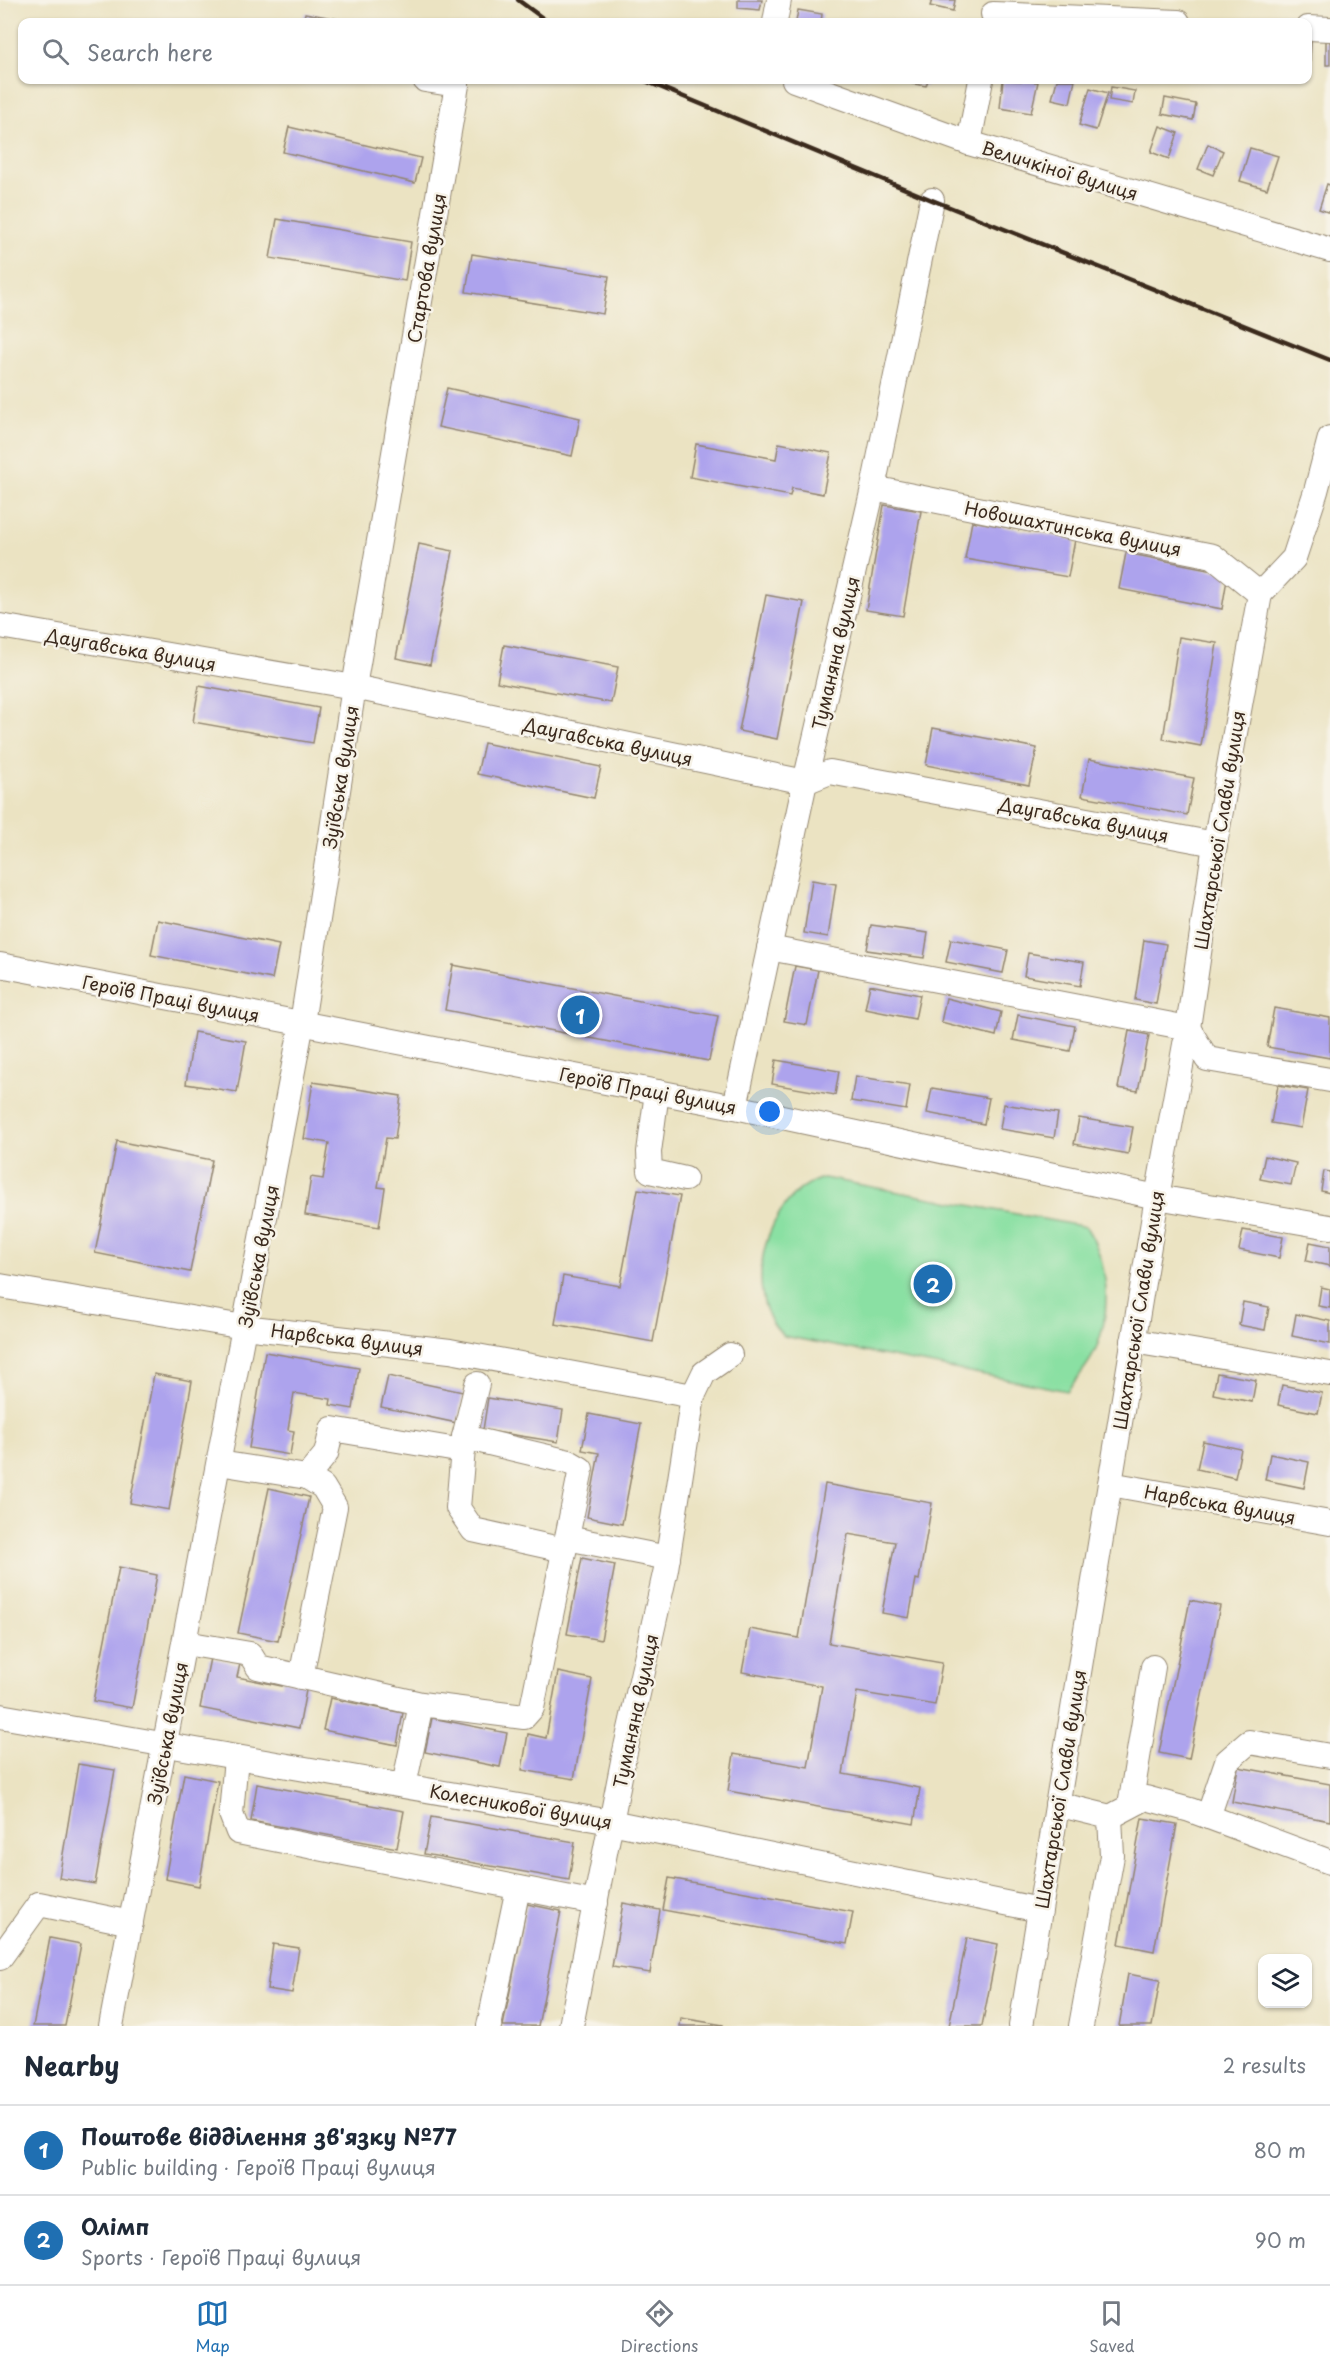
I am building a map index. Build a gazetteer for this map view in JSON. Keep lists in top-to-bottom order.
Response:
{
  "streets": {
    "street": [
      "Величкіної вулиця",
      "Стартова вулиця",
      "Новошахтинська вулиця",
      "Даугавська вулиця",
      "Туманяна вулиця",
      "Зуївська вулиця",
      "Шахтарської Слави вулиця",
      "Героїв Праці вулиця",
      "Нарвська вулиця",
      "Колесникової вулиця"
    ]
  },
  "crossings": [
    ["Стартова вулиця", "Зуївська вулиця"],
    ["Новошахтинська вулиця", "Туманяна вулиця"],
    ["Новошахтинська вулиця", "Шахтарської Слави вулиця"],
    ["Даугавська вулиця", "Туманяна вулиця"],
    ["Даугавська вулиця", "Зуївська вулиця"],
    ["Даугавська вулиця", "Шахтарської Слави вулиця"],
    ["Туманяна вулиця", "Героїв Праці вулиця"],
    ["Туманяна вулиця", "Нарвська вулиця"],
    ["Туманяна вулиця", "Колесникової вулиця"],
    ["Зуївська вулиця", "Героїв Праці вулиця"],
    ["Зуївська вулиця", "Нарвська вулиця"],
    ["Зуївська вулиця", "Колесникової вулиця"],
    ["Шахтарської Слави вулиця", "Героїв Праці вулиця"],
    ["Шахтарської Слави вулиця", "Нарвська вулиця"],
    ["Шахтарської Слави вулиця", "Колесникової вулиця"]
  ],
  "page": {
    "search": "Search here",
    "pins": ["1", "2"],
    "heading": ["Nearby", "2 results"],
    "list": [
      {
        "mark": "1",
        "name": "Поштове відділення зв'язку №77",
        "note": "Public building · Героїв Праці вулиця",
        "value": "80 m"
      },
      {
        "mark": "2",
        "name": "Олімп",
        "note": "Sports · Героїв Праці вулиця",
        "value": "90 m"
      }
    ],
    "nav": ["Map", "Directions", "Saved"]
  }
}
